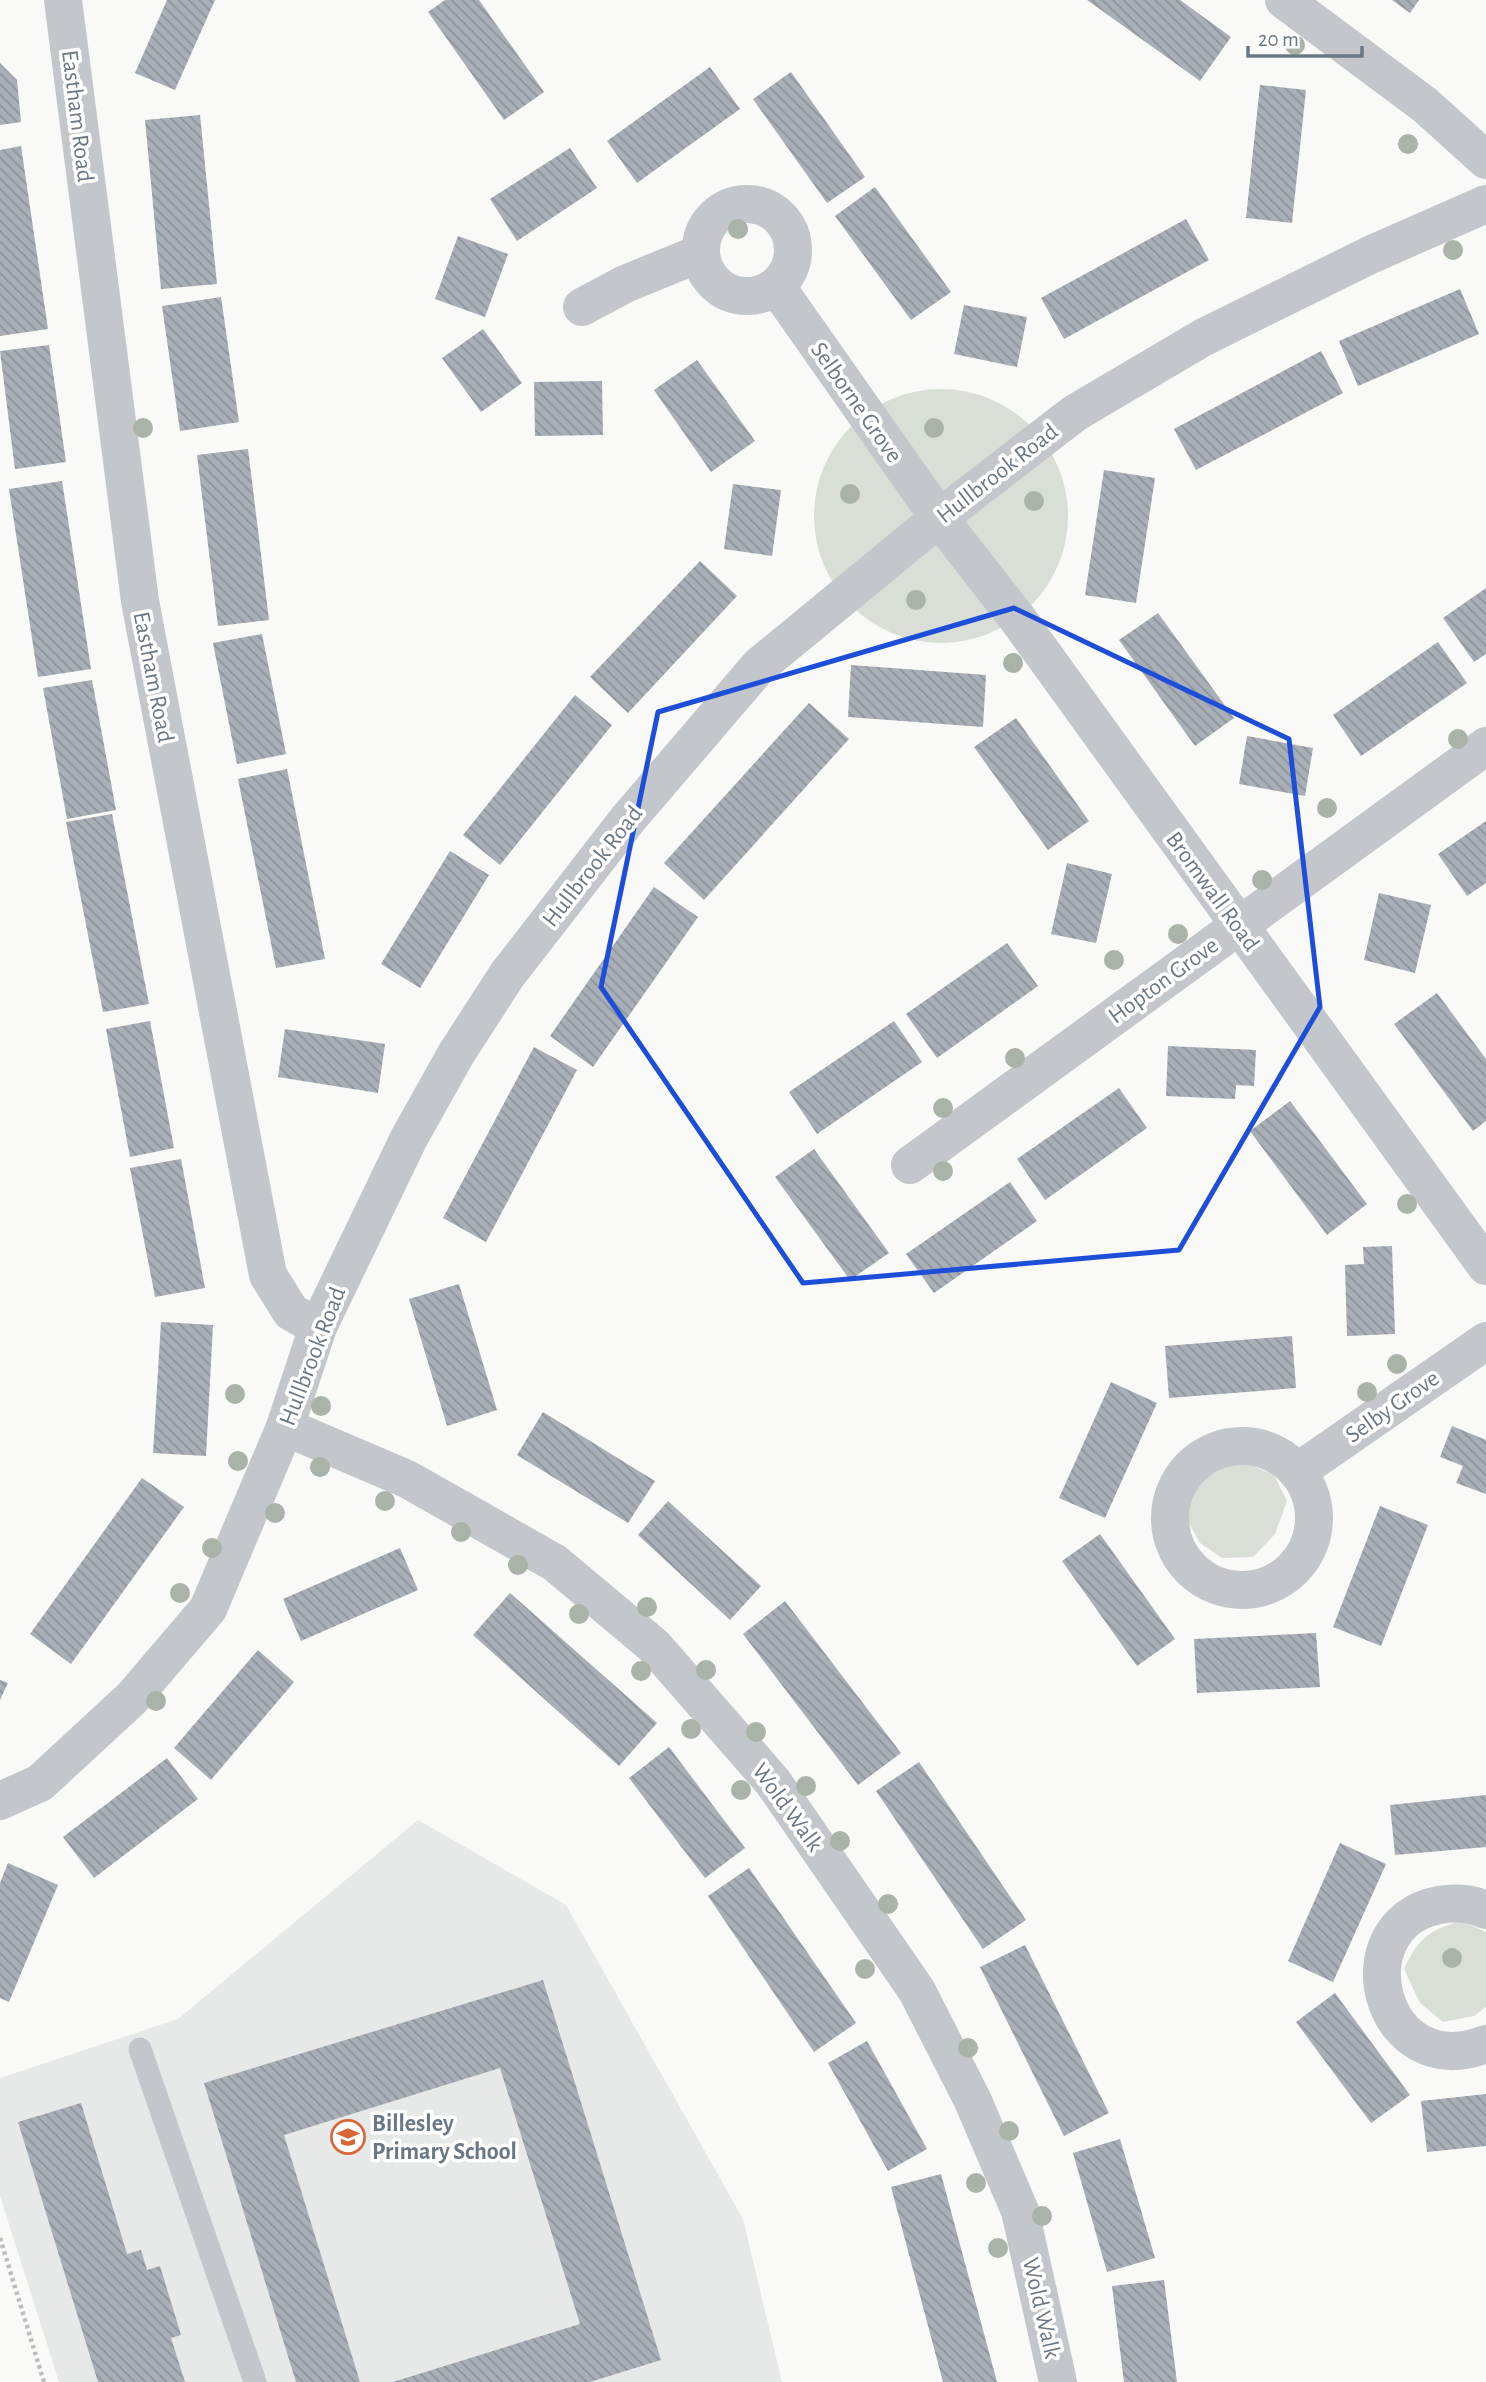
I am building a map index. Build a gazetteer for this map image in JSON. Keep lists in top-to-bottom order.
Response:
{
  "streets": {
    "street": [
      "Eastham Road",
      "Selborne Grove",
      "Hullbrook Road",
      "Bromwall Road",
      "Hopton Grove",
      "Selby Grove",
      "Wold Walk"
    ]
  },
  "crossings": [
    ["Eastham Road", "Hullbrook Road"],
    ["Selborne Grove", "Hullbrook Road"],
    ["Selborne Grove", "Bromwall Road"],
    ["Hullbrook Road", "Bromwall Road"],
    ["Hullbrook Road", "Wold Walk"],
    ["Bromwall Road", "Hopton Grove"]
  ],
  "places": {
    "school or university": ["Billesley Primary School"]
  },
  "scale_bar": "20 m"
}
